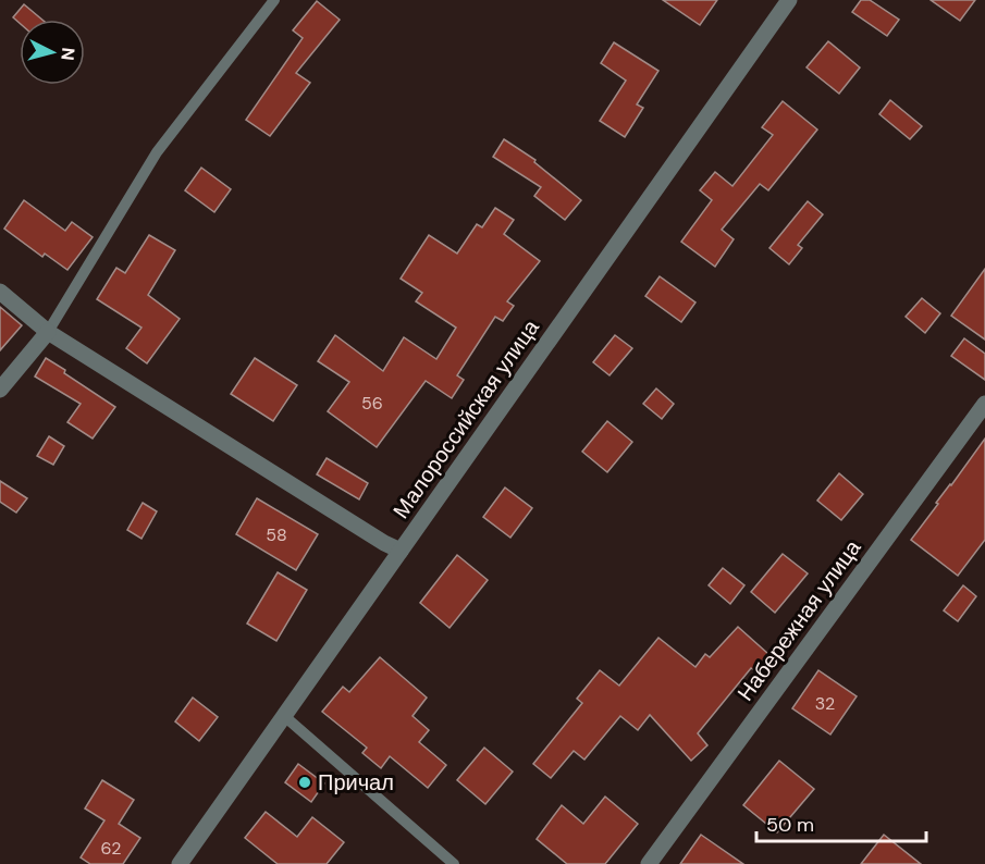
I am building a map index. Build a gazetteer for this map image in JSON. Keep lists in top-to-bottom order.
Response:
{
  "streets": {
    "street": ["Малороссийская улица", "Набережная улица"]
  },
  "places": ["Причал"],
  "house_numbers": [
    "56",
    "58",
    "32",
    "62"
  ],
  "scale_bar": "50 m",
  "north": "right"
}
